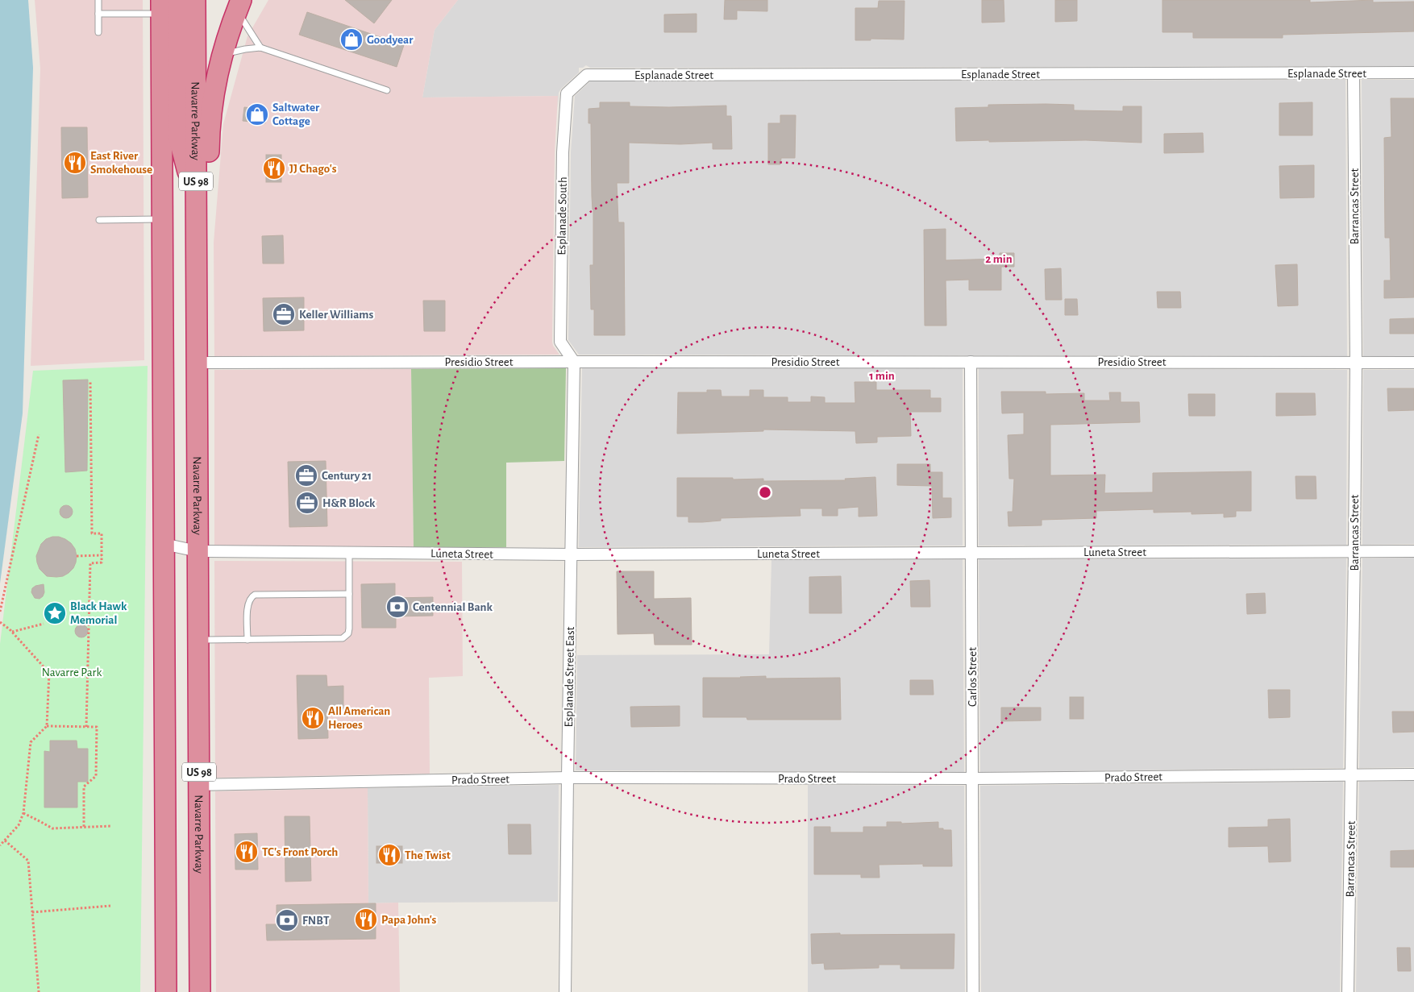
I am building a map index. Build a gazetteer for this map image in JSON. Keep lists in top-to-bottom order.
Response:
{
  "streets": {
    "highway": ["Navarre Parkway", "US 98"],
    "street": [
      "Esplanade Street",
      "Barrancas Street",
      "Esplanade South",
      "Presidio Street",
      "Luneta Street",
      "Esplanade Street East",
      "Carlos Street",
      "Prado Street"
    ]
  },
  "crossings": [
    ["Esplanade Street", "Barrancas Street"],
    ["Esplanade Street", "Esplanade South"],
    ["Navarre Parkway", "Presidio Street"],
    ["Navarre Parkway", "Luneta Street"],
    ["Navarre Parkway", "Prado Street"],
    ["US 98", "Luneta Street"],
    ["Barrancas Street", "Presidio Street"],
    ["Barrancas Street", "Luneta Street"],
    ["Barrancas Street", "Prado Street"],
    ["Esplanade South", "Presidio Street"],
    ["Esplanade South", "Esplanade Street East"],
    ["Presidio Street", "Esplanade Street East"],
    ["Presidio Street", "Carlos Street"],
    ["Luneta Street", "Esplanade Street East"],
    ["Luneta Street", "Carlos Street"],
    ["Esplanade Street East", "Prado Street"],
    ["Carlos Street", "Prado Street"]
  ],
  "parks": ["Navarre Park"],
  "places": {
    "shop": ["Goodyear", "Saltwater Cottage"],
    "restaurant": [
      "East River Smokehouse",
      "JJ Chago's",
      "All American Heroes",
      "TC's Front Porch",
      "The Twist",
      "Papa John's"
    ],
    "office": ["Keller Williams", "Century 21", "H&R Block"],
    "bank": ["Centennial Bank", "FNBT"],
    "place": ["Black Hawk Memorial"]
  },
  "rings": ["2 min", "1 min"]
}
